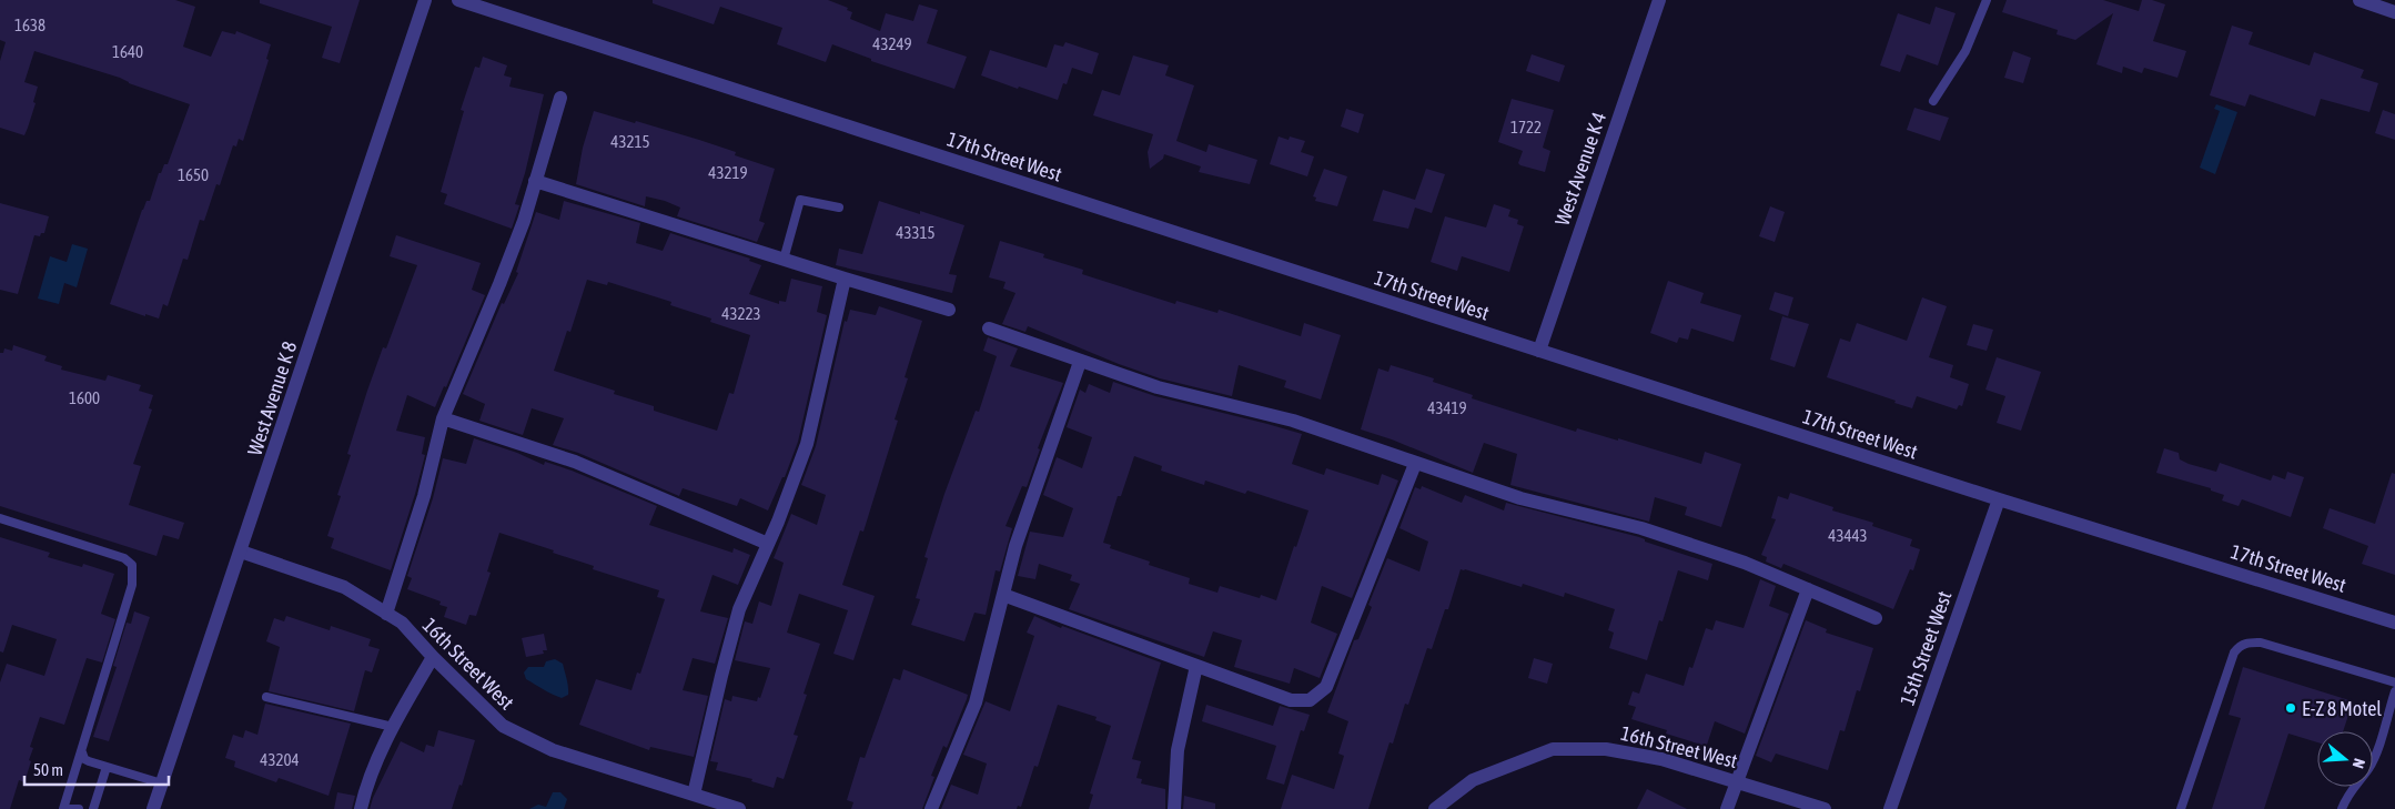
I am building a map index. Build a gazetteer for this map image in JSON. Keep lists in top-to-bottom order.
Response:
{
  "streets": {
    "street": [
      "17th Street West",
      "West Avenue K 4",
      "West Avenue K 8",
      "15th Street West",
      "16th Street West"
    ]
  },
  "crossings": [
    ["17th Street West", "West Avenue K 4"],
    ["17th Street West", "15th Street West"],
    ["West Avenue K 8", "16th Street West"]
  ],
  "places": ["E-Z 8 Motel"],
  "house_numbers": [
    "1638",
    "43249",
    "1640",
    "1722",
    "43215",
    "43219",
    "1650",
    "43315",
    "43223",
    "1600",
    "43419",
    "43443",
    "43204"
  ],
  "scale_bar": "50 m",
  "north": "right"
}
